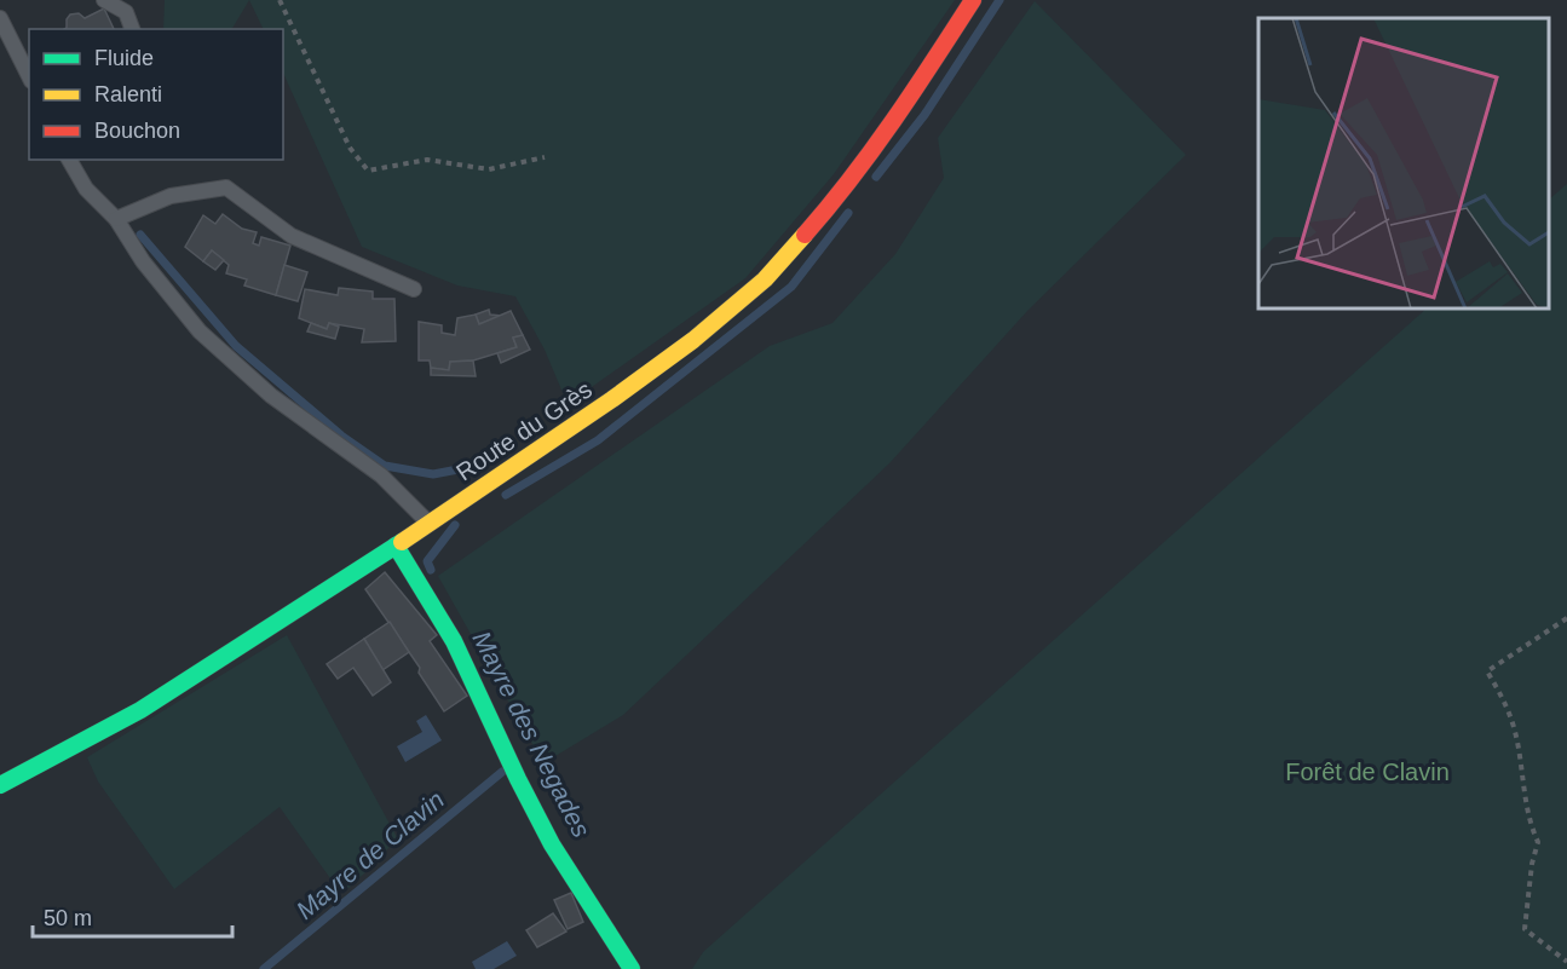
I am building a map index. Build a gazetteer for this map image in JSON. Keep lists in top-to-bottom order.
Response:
{
  "streets": {
    "street": ["Route du Grès"]
  },
  "water": ["Mayre des Negades", "Mayre de Clavin"],
  "parks": ["Forêt de Clavin"],
  "legend": ["Fluide", "Ralenti", "Bouchon"],
  "scale_bar": "50 m"
}
